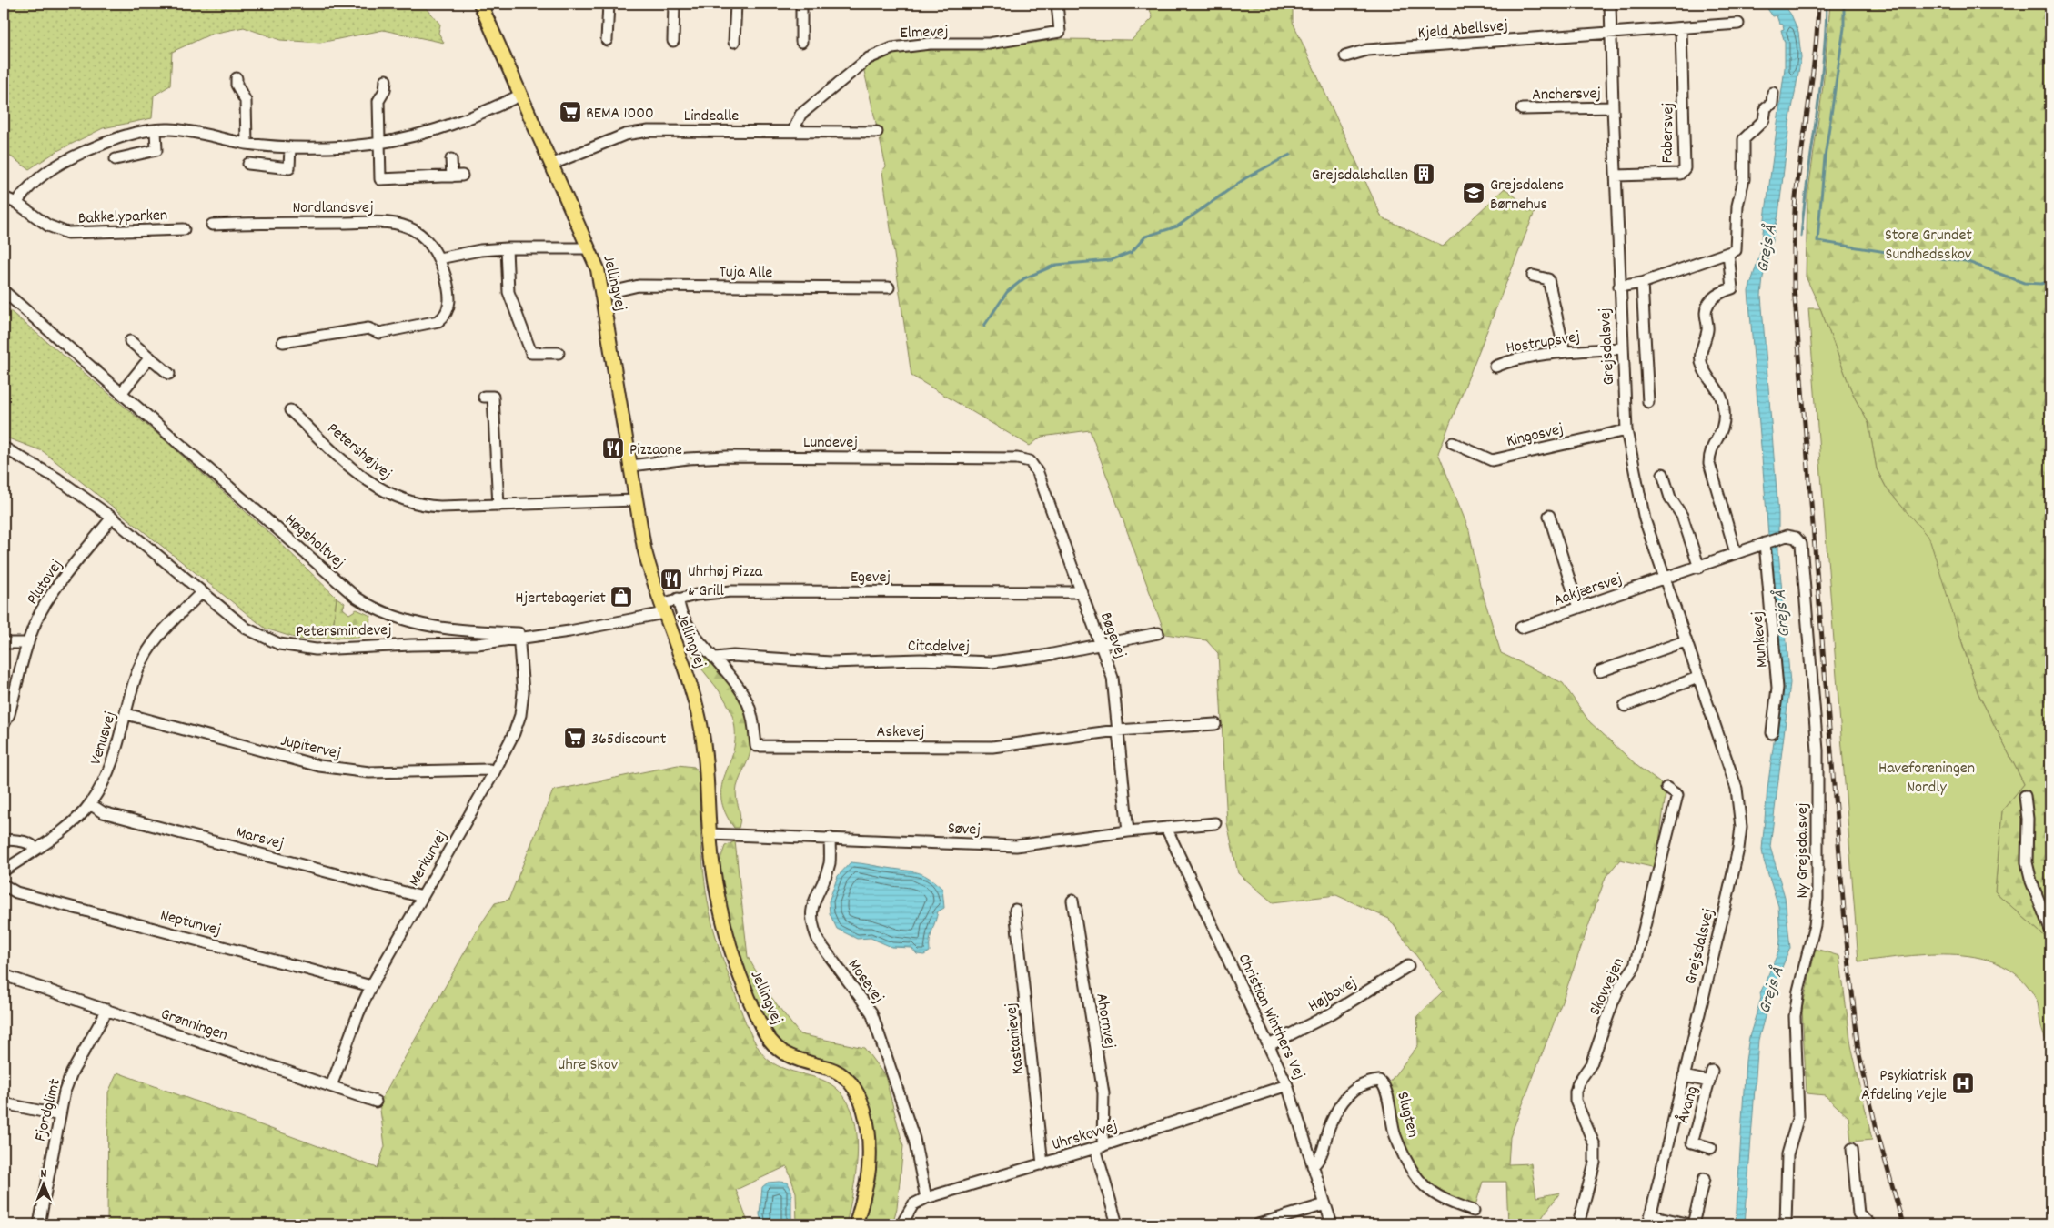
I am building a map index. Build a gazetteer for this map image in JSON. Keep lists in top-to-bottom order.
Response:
{
  "streets": {
    "main road": ["Jellingvej"],
    "street": [
      "Kjeld Abellsvej",
      "Elmevej",
      "Anchersvej",
      "Lindealle",
      "Fabersvej",
      "Nordlandsvej",
      "Bakkelyparken",
      "Tuja Alle",
      "Hostrupsvej",
      "Grejsdalsvej",
      "Kingosvej",
      "Lundevej",
      "Petershøjvej",
      "Høgsholtvej",
      "Egevej",
      "Plutovej",
      "Aakjærsvej",
      "Petersmindevej",
      "Bøgevej",
      "Munkevej",
      "Citadelvej",
      "Askevej",
      "Venusvej",
      "Jupitervej",
      "Søvej",
      "Marsvej",
      "Ny Grejsdalsvej",
      "Merkurvej",
      "Neptunvej",
      "Mosevej",
      "Skovvejen",
      "Højbovej",
      "Christian Winthers Vej",
      "Ahornvej",
      "Grønningen",
      "Kastanievej",
      "Åvang",
      "Fjordglimt",
      "Slugten",
      "Uhrskovvej"
    ]
  },
  "crossings": [
    ["Kjeld Abellsvej", "Fabersvej"],
    ["Kjeld Abellsvej", "Grejsdalsvej"],
    ["Elmevej", "Lindealle"],
    ["Anchersvej", "Grejsdalsvej"],
    ["Lindealle", "Jellingvej"],
    ["Fabersvej", "Grejsdalsvej"],
    ["Tuja Alle", "Jellingvej"],
    ["Jellingvej", "Lundevej"],
    ["Jellingvej", "Petershøjvej"],
    ["Jellingvej", "Egevej"],
    ["Jellingvej", "Petersmindevej"],
    ["Jellingvej", "Søvej"],
    ["Hostrupsvej", "Grejsdalsvej"],
    ["Grejsdalsvej", "Kingosvej"],
    ["Grejsdalsvej", "Aakjærsvej"],
    ["Grejsdalsvej", "Ny Grejsdalsvej"],
    ["Grejsdalsvej", "Åvang"],
    ["Lundevej", "Bøgevej"],
    ["Høgsholtvej", "Petersmindevej"],
    ["Høgsholtvej", "Merkurvej"],
    ["Egevej", "Petersmindevej"],
    ["Egevej", "Bøgevej"],
    ["Egevej", "Askevej"],
    ["Plutovej", "Petersmindevej"],
    ["Aakjærsvej", "Ny Grejsdalsvej"],
    ["Petersmindevej", "Venusvej"],
    ["Petersmindevej", "Merkurvej"],
    ["Bøgevej", "Citadelvej"],
    ["Bøgevej", "Askevej"],
    ["Bøgevej", "Søvej"],
    ["Munkevej", "Ny Grejsdalsvej"],
    ["Citadelvej", "Askevej"],
    ["Venusvej", "Jupitervej"],
    ["Venusvej", "Marsvej"],
    ["Jupitervej", "Merkurvej"],
    ["Søvej", "Mosevej"],
    ["Søvej", "Christian Winthers Vej"],
    ["Marsvej", "Merkurvej"],
    ["Merkurvej", "Neptunvej"],
    ["Merkurvej", "Grønningen"],
    ["Mosevej", "Uhrskovvej"],
    ["Højbovej", "Christian Winthers Vej"],
    ["Christian Winthers Vej", "Slugten"],
    ["Christian Winthers Vej", "Uhrskovvej"],
    ["Ahornvej", "Uhrskovvej"],
    ["Grønningen", "Fjordglimt"],
    ["Kastanievej", "Uhrskovvej"]
  ],
  "water": ["Grejs Å"],
  "parks": ["Store Grundet Sundhedsskov", "Haveforeningen Nordly", "Uhre Skov"],
  "places": {
    "supermarket": ["REMA 1000", "365discount"],
    "building": ["Grejsdalshallen"],
    "school or university": ["Grejsdalens Børnehus"],
    "restaurant": ["Pizzaone", "Uhrhøj Pizza & Grill"],
    "shop": ["Hjertebageriet"],
    "hospital": ["Psykiatrisk Afdeling Vejle"]
  },
  "north": "top"
}
